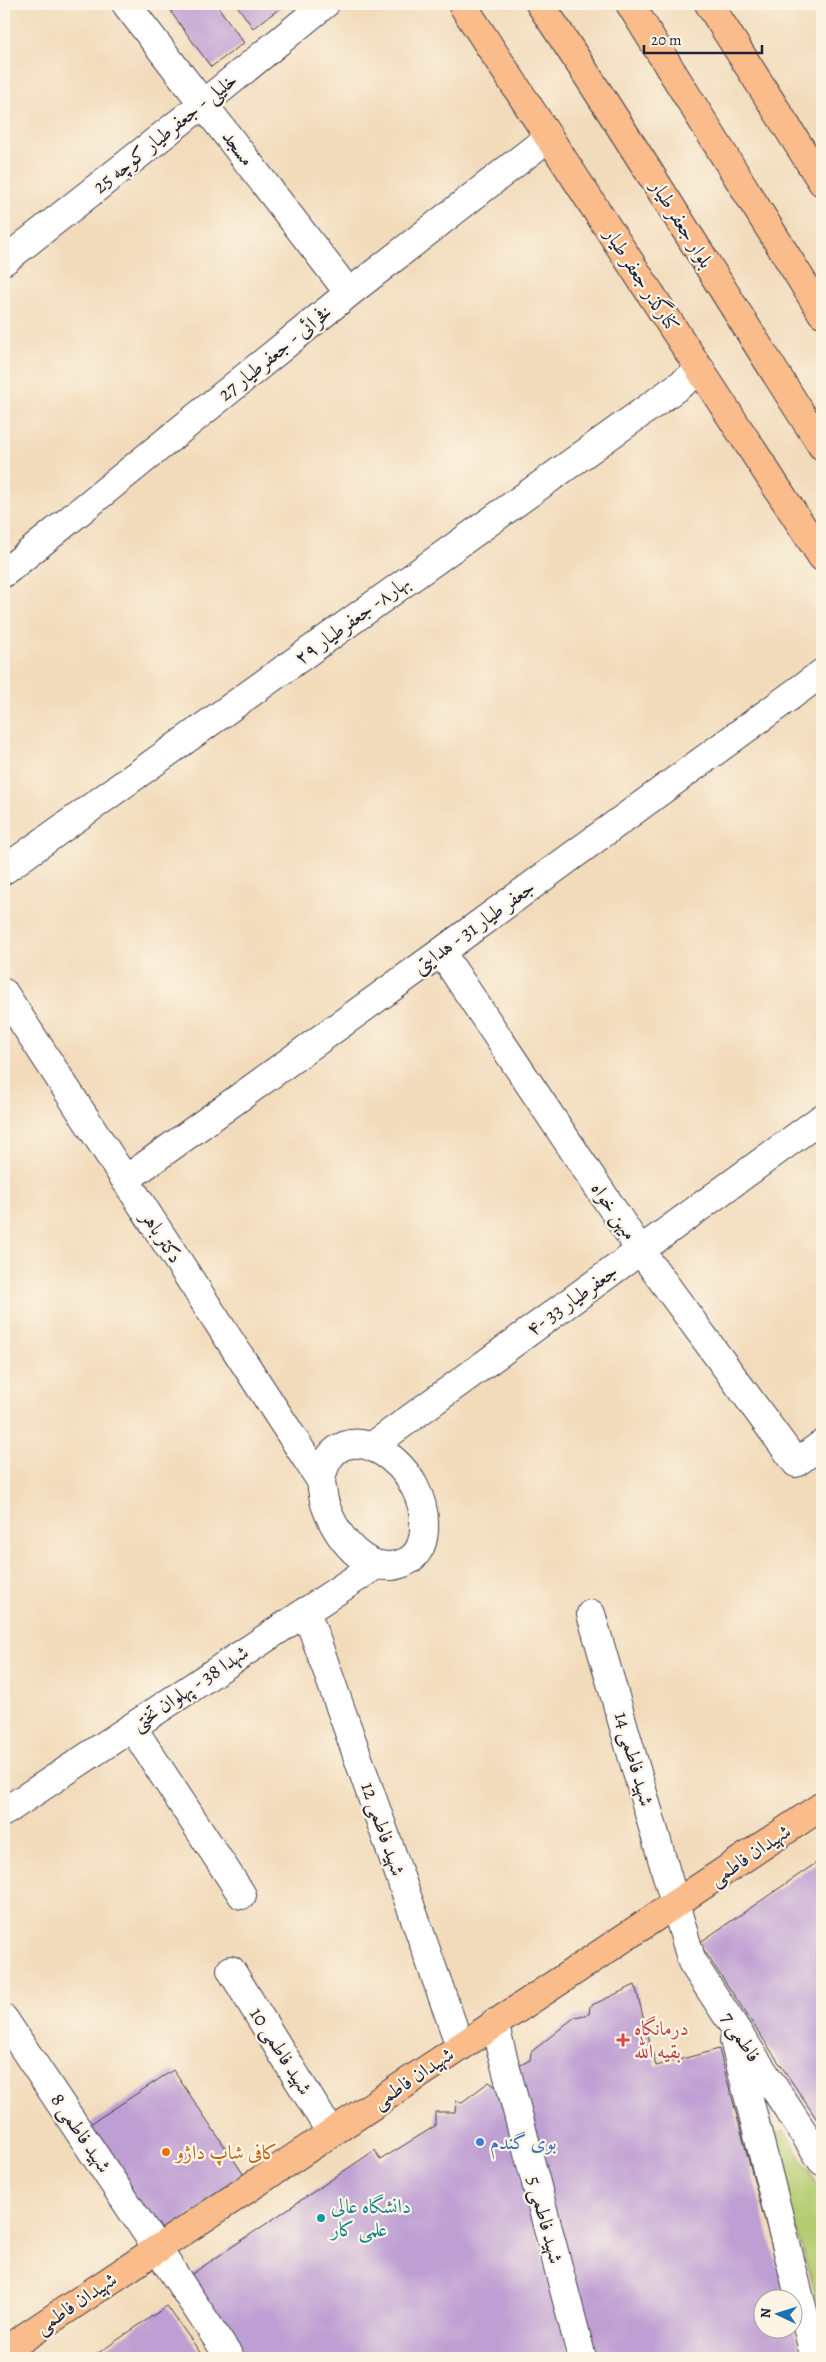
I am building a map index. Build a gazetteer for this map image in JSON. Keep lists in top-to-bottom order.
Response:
{
  "streets": {
    "main road": ["بلوار جعفر طیار", "کنارگذر جعفر طیار", "شهیدان فاطمی"],
    "street": [
      "خلیلی - جعفرطیار کوچه 25",
      "مسجد",
      "فخرائی - جعفرطیار 27",
      "بهار۸- جعفرطیار ۲۹",
      "جعفر طیار 31 - هدایتی",
      "میهن خواه",
      "دکتر باهر",
      "۴- جعفرطیار 33",
      "شهدا 38 - پهلوان تختی",
      "شهید فاطمی 14",
      "شهید فاطمی 12",
      "فاطمی 7",
      "شهید فاطمی 10",
      "شهید فاطمی 8",
      "شهید فاطمی 5"
    ]
  },
  "crossings": [
    ["خلیلی - جعفرطیار کوچه 25", "مسجد"],
    ["مسجد", "فخرائی - جعفرطیار 27"],
    ["کنارگذر جعفر طیار", "فخرائی - جعفرطیار 27"],
    ["کنارگذر جعفر طیار", "بهار۸- جعفرطیار ۲۹"],
    ["جعفر طیار 31 - هدایتی", "میهن خواه"],
    ["جعفر طیار 31 - هدایتی", "دکتر باهر"],
    ["میهن خواه", "۴- جعفرطیار 33"],
    ["دکتر باهر", "۴- جعفرطیار 33"],
    ["دکتر باهر", "شهدا 38 - پهلوان تختی"],
    ["۴- جعفرطیار 33", "شهدا 38 - پهلوان تختی"],
    ["شهدا 38 - پهلوان تختی", "شهید فاطمی 12"],
    ["شهید فاطمی 14", "شهیدان فاطمی"],
    ["شهید فاطمی 14", "فاطمی 7"],
    ["شهید فاطمی 12", "شهیدان فاطمی"],
    ["شهیدان فاطمی", "فاطمی 7"],
    ["شهیدان فاطمی", "شهید فاطمی 10"],
    ["شهیدان فاطمی", "شهید فاطمی 8"],
    ["شهیدان فاطمی", "شهید فاطمی 5"]
  ],
  "places": {
    "health": ["درمانگاه بقیه الله"],
    "other": ["بوی گندم", "کافی شاپ داژو", "دانشگاه عالی علمی کار"]
  },
  "scale_bar": "20 m",
  "north": "left"
}
